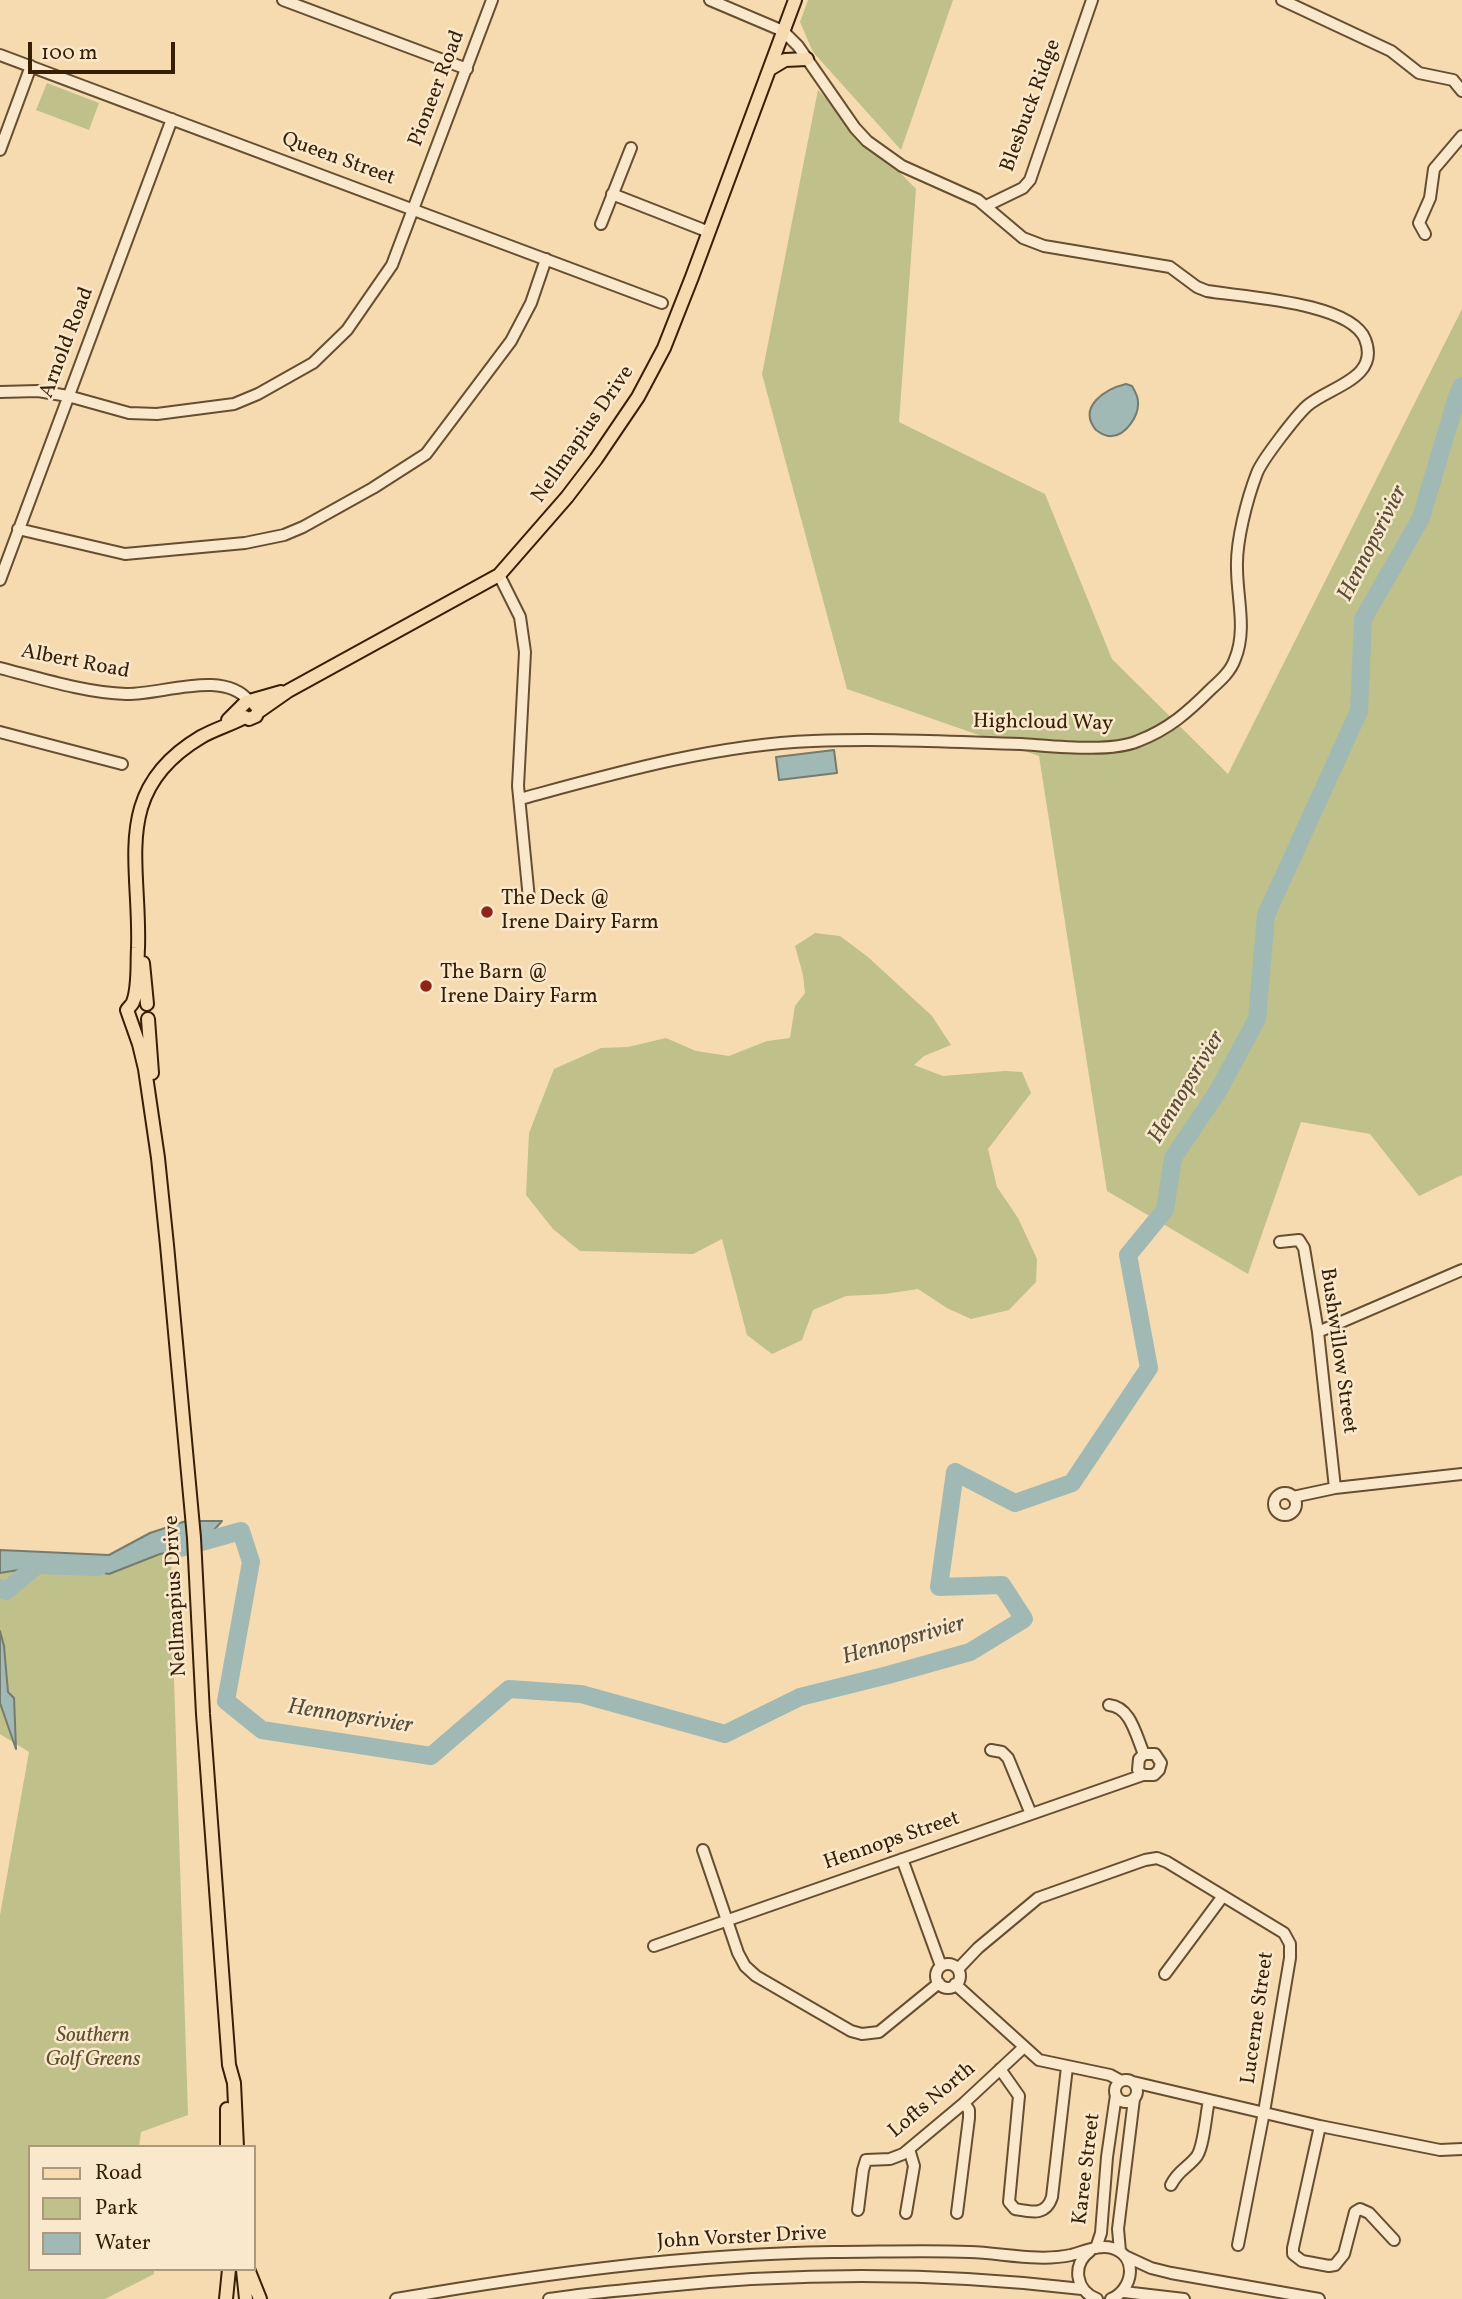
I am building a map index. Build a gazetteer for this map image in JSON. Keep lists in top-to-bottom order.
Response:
{
  "streets": {
    "main road": ["Nellmapius Drive"],
    "street": [
      "Pioneer Road",
      "Blesbuck Ridge",
      "Queen Street",
      "Arnold Road",
      "Albert Road",
      "Highcloud Way",
      "Bushwillow Street",
      "Hennops Street",
      "Lucerne Street",
      "Lofts North",
      "Karee Street",
      "John Vorster Drive"
    ]
  },
  "crossings": [
    ["Pioneer Road", "Queen Street"],
    ["Pioneer Road", "Arnold Road"],
    ["Blesbuck Ridge", "Highcloud Way"],
    ["Queen Street", "Arnold Road"],
    ["Nellmapius Drive", "Albert Road"],
    ["Nellmapius Drive", "Highcloud Way"],
    ["Karee Street", "John Vorster Drive"]
  ],
  "water": ["Hennopsrivier"],
  "parks": ["Southern Golf Greens"],
  "places": ["The Deck @ Irene Dairy Farm", "The Barn @ Irene Dairy Farm"],
  "legend": ["Road", "Park", "Water"],
  "scale_bar": "100 m"
}
